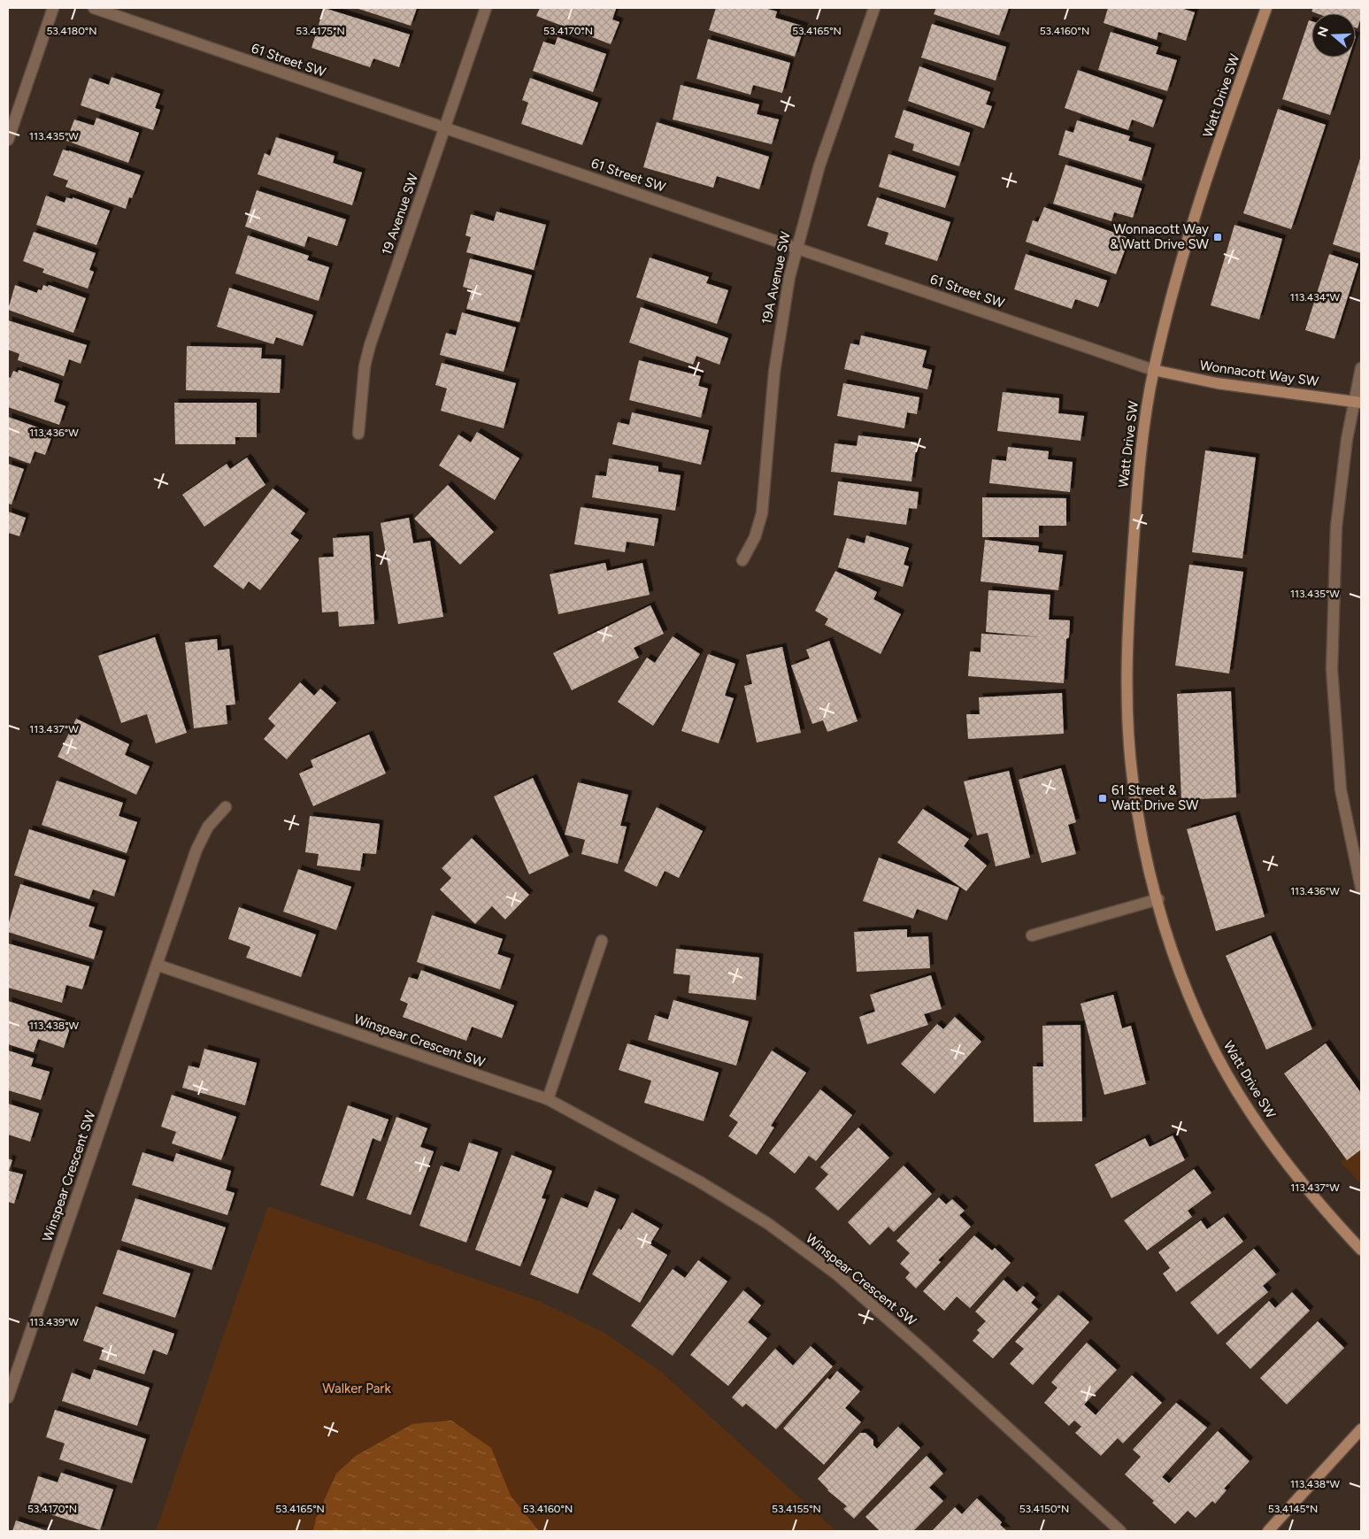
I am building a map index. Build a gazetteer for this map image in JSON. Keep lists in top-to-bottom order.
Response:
{
  "streets": {
    "street": [
      "61 Street SW",
      "Watt Drive SW",
      "19 Avenue SW",
      "19A Avenue SW",
      "Wonnacott Way SW",
      "Winspear Crescent SW"
    ]
  },
  "crossings": [
    ["61 Street SW", "Watt Drive SW"],
    ["61 Street SW", "19 Avenue SW"],
    ["61 Street SW", "19A Avenue SW"],
    ["61 Street SW", "Wonnacott Way SW"],
    ["Watt Drive SW", "Wonnacott Way SW"]
  ],
  "parks": ["Walker Park"],
  "places": {
    "transit": ["Wonnacott Way & Watt Drive SW", "61 Street & Watt Drive SW"]
  },
  "north": "left",
  "coordinates": [
    "53.4180°N",
    "53.4175°N",
    "53.4170°N",
    "53.4165°N",
    "53.4160°N",
    "113.435°W",
    "113.434°W",
    "113.436°W",
    "113.437°W",
    "113.438°W",
    "113.439°W",
    "53.4155°N",
    "53.4150°N",
    "53.4145°N"
  ]
}
